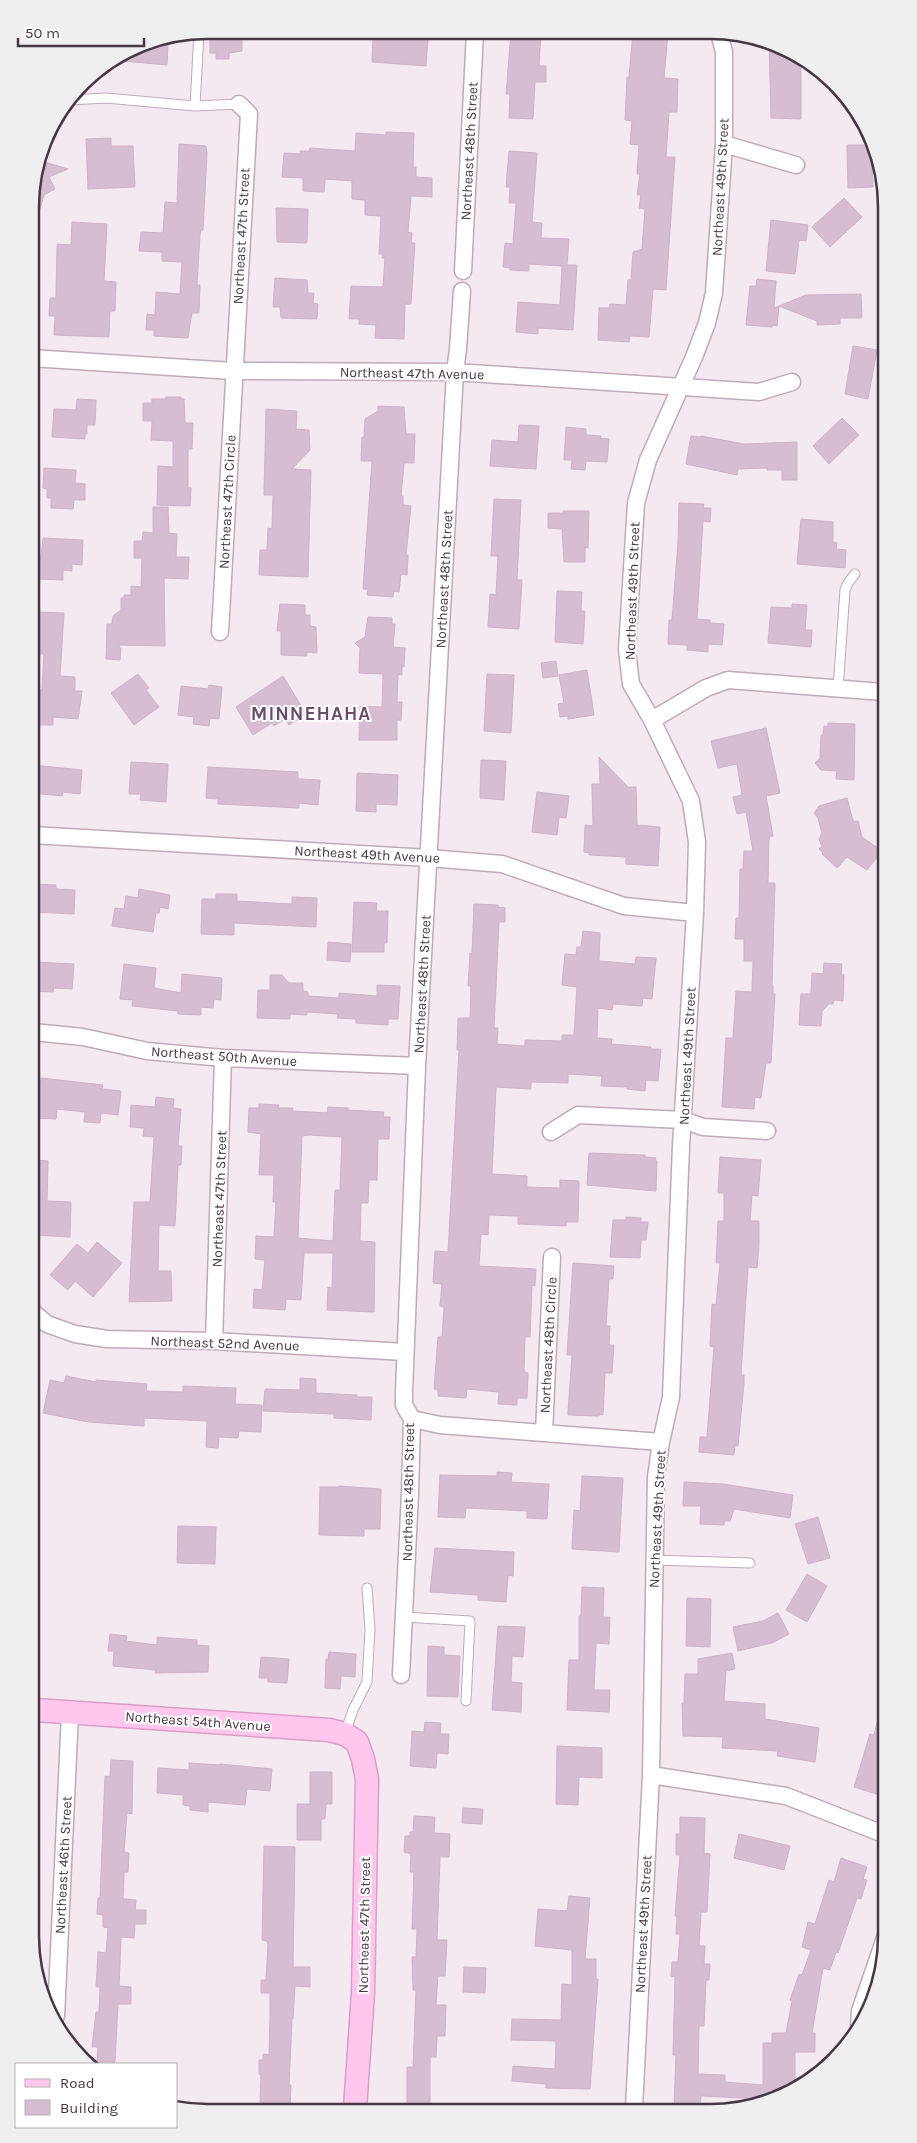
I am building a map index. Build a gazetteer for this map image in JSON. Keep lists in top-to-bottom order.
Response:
{
  "streets": {
    "street": [
      "Northeast 48th Street",
      "Northeast 49th Street",
      "Northeast 47th Street",
      "Northeast 47th Avenue",
      "Northeast 47th Circle",
      "Northeast 49th Avenue",
      "Northeast 50th Avenue",
      "Northeast 52nd Avenue",
      "Northeast 48th Circle",
      "Northeast 54th Avenue",
      "Northeast 46th Street"
    ]
  },
  "crossings": [
    ["Northeast 48th Street", "Northeast 47th Avenue"],
    ["Northeast 48th Street", "Northeast 49th Avenue"],
    ["Northeast 48th Street", "Northeast 50th Avenue"],
    ["Northeast 48th Street", "Northeast 52nd Avenue"],
    ["Northeast 49th Street", "Northeast 47th Avenue"],
    ["Northeast 49th Street", "Northeast 49th Avenue"],
    ["Northeast 47th Street", "Northeast 47th Avenue"],
    ["Northeast 47th Street", "Northeast 47th Circle"],
    ["Northeast 47th Street", "Northeast 50th Avenue"],
    ["Northeast 47th Street", "Northeast 52nd Avenue"],
    ["Northeast 47th Street", "Northeast 54th Avenue"],
    ["Northeast 47th Avenue", "Northeast 47th Circle"],
    ["Northeast 54th Avenue", "Northeast 46th Street"]
  ],
  "districts": ["MINNEHAHA"],
  "legend": ["Road", "Building"],
  "scale_bar": "50 m"
}
